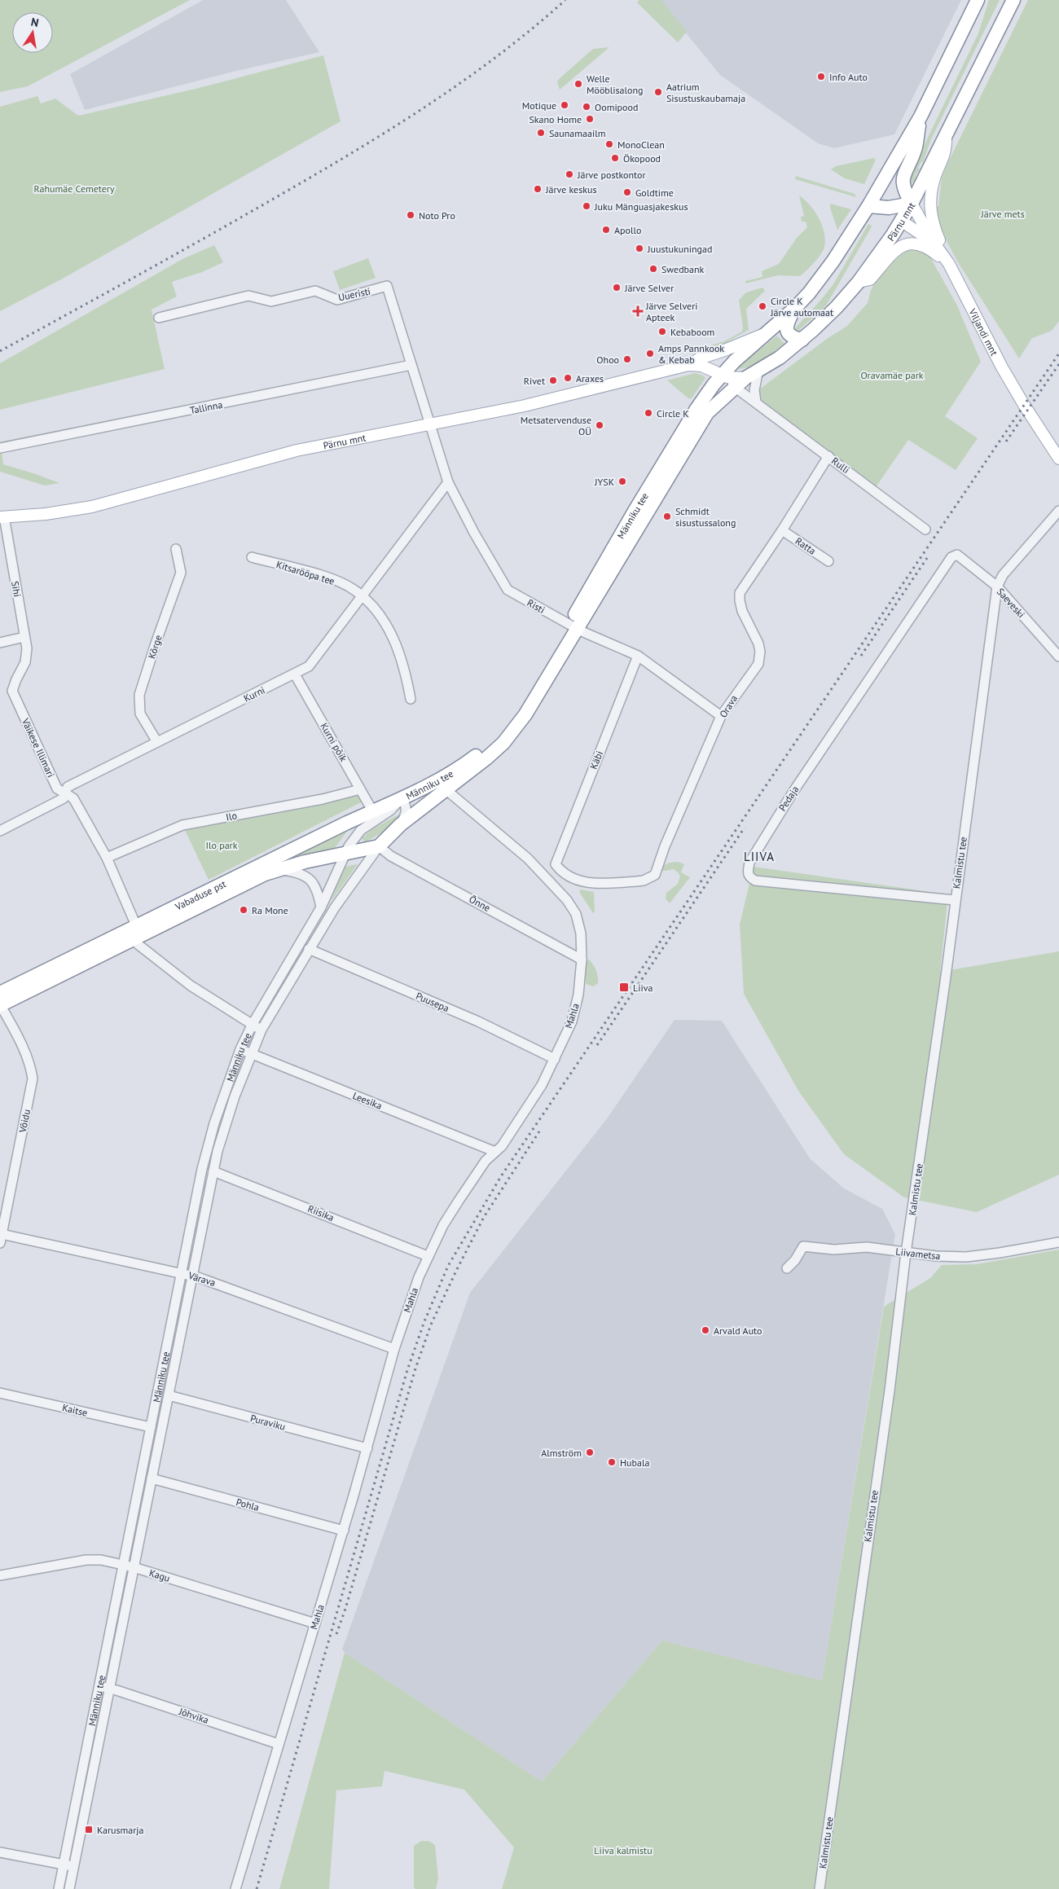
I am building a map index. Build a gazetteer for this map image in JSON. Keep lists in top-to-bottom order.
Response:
{
  "streets": {
    "highway": ["Pärnu mnt", "Männiku tee", "Vabaduse pst"],
    "main road": ["Viljandi mnt"],
    "street": [
      "Uueristi",
      "Tallinna",
      "Rulli",
      "Ratta",
      "Kitsarööpa tee",
      "Sihi",
      "Saeveski",
      "Risti",
      "Kõrge",
      "Kurni",
      "Orava",
      "Kurni põik",
      "Väikese Illimari",
      "Käbi",
      "Pedaja",
      "Ilo",
      "Kalmistu tee",
      "Õnne",
      "Puusepa",
      "Mahla",
      "Leesika",
      "Võidu",
      "Riisika",
      "Liivametsa",
      "Värava",
      "Kaitse",
      "Puraviku",
      "Pohla",
      "Kagu",
      "Jõhvika"
    ]
  },
  "crossings": [
    ["Pärnu mnt", "Uueristi"],
    ["Pärnu mnt", "Viljandi mnt"],
    ["Pärnu mnt", "Rulli"],
    ["Pärnu mnt", "Männiku tee"],
    ["Pärnu mnt", "Sihi"],
    ["Pärnu mnt", "Risti"],
    ["Uueristi", "Tallinna"],
    ["Uueristi", "Risti"],
    ["Rulli", "Männiku tee"],
    ["Rulli", "Orava"],
    ["Männiku tee", "Risti"],
    ["Männiku tee", "Vabaduse pst"],
    ["Männiku tee", "Õnne"],
    ["Männiku tee", "Puusepa"],
    ["Männiku tee", "Mahla"],
    ["Männiku tee", "Leesika"],
    ["Männiku tee", "Riisika"],
    ["Männiku tee", "Värava"],
    ["Männiku tee", "Kaitse"],
    ["Männiku tee", "Puraviku"],
    ["Männiku tee", "Pohla"],
    ["Männiku tee", "Kagu"],
    ["Männiku tee", "Jõhvika"],
    ["Ratta", "Orava"],
    ["Kitsarööpa tee", "Kurni"],
    ["Sihi", "Väikese Illimari"],
    ["Saeveski", "Pedaja"],
    ["Saeveski", "Kalmistu tee"],
    ["Risti", "Kurni"],
    ["Risti", "Orava"],
    ["Risti", "Käbi"],
    ["Kõrge", "Kurni"],
    ["Kurni", "Kurni põik"],
    ["Kurni", "Väikese Illimari"],
    ["Orava", "Käbi"],
    ["Kurni põik", "Ilo"],
    ["Kurni põik", "Vabaduse pst"],
    ["Väikese Illimari", "Ilo"],
    ["Väikese Illimari", "Vabaduse pst"],
    ["Pedaja", "Kalmistu tee"],
    ["Kalmistu tee", "Liivametsa"],
    ["Vabaduse pst", "Õnne"],
    ["Vabaduse pst", "Võidu"],
    ["Õnne", "Mahla"],
    ["Puusepa", "Mahla"],
    ["Mahla", "Leesika"],
    ["Mahla", "Riisika"],
    ["Mahla", "Värava"],
    ["Mahla", "Puraviku"],
    ["Mahla", "Pohla"],
    ["Mahla", "Kagu"],
    ["Mahla", "Jõhvika"],
    ["Võidu", "Värava"]
  ],
  "districts": ["LIIVA"],
  "parks": [
    "Rahumäe Cemetery",
    "Järve mets",
    "Oravamäe park",
    "Ilo park",
    "Liiva kalmistu"
  ],
  "places": {
    "other": [
      "Info Auto",
      "Welle Mööblisalong",
      "Aatrium Sisustuskaubamaja",
      "Motique",
      "Oomipood",
      "Skano Home",
      "Saunamaailm",
      "MonoClean",
      "Ökopood",
      "Järve postkontor",
      "Järve keskus",
      "Goldtime",
      "Juku Mänguasjakeskus",
      "Noto Pro",
      "Apollo",
      "Juustukuningad",
      "Swedbank",
      "Järve Selver",
      "Circle K Järve automaat",
      "Kebaboom",
      "Amps Pannkook & Kebab",
      "Ohoo",
      "Araxes",
      "Rivet",
      "Circle K",
      "Metsatervenduse OÜ",
      "JYSK",
      "Schmidt sisustussalong",
      "Ra Mone",
      "Arvald Auto",
      "Almström",
      "Hubala"
    ],
    "health": ["Järve Selveri Apteek"],
    "transit": ["Liiva", "Karusmarja"]
  },
  "north": "top"
}
